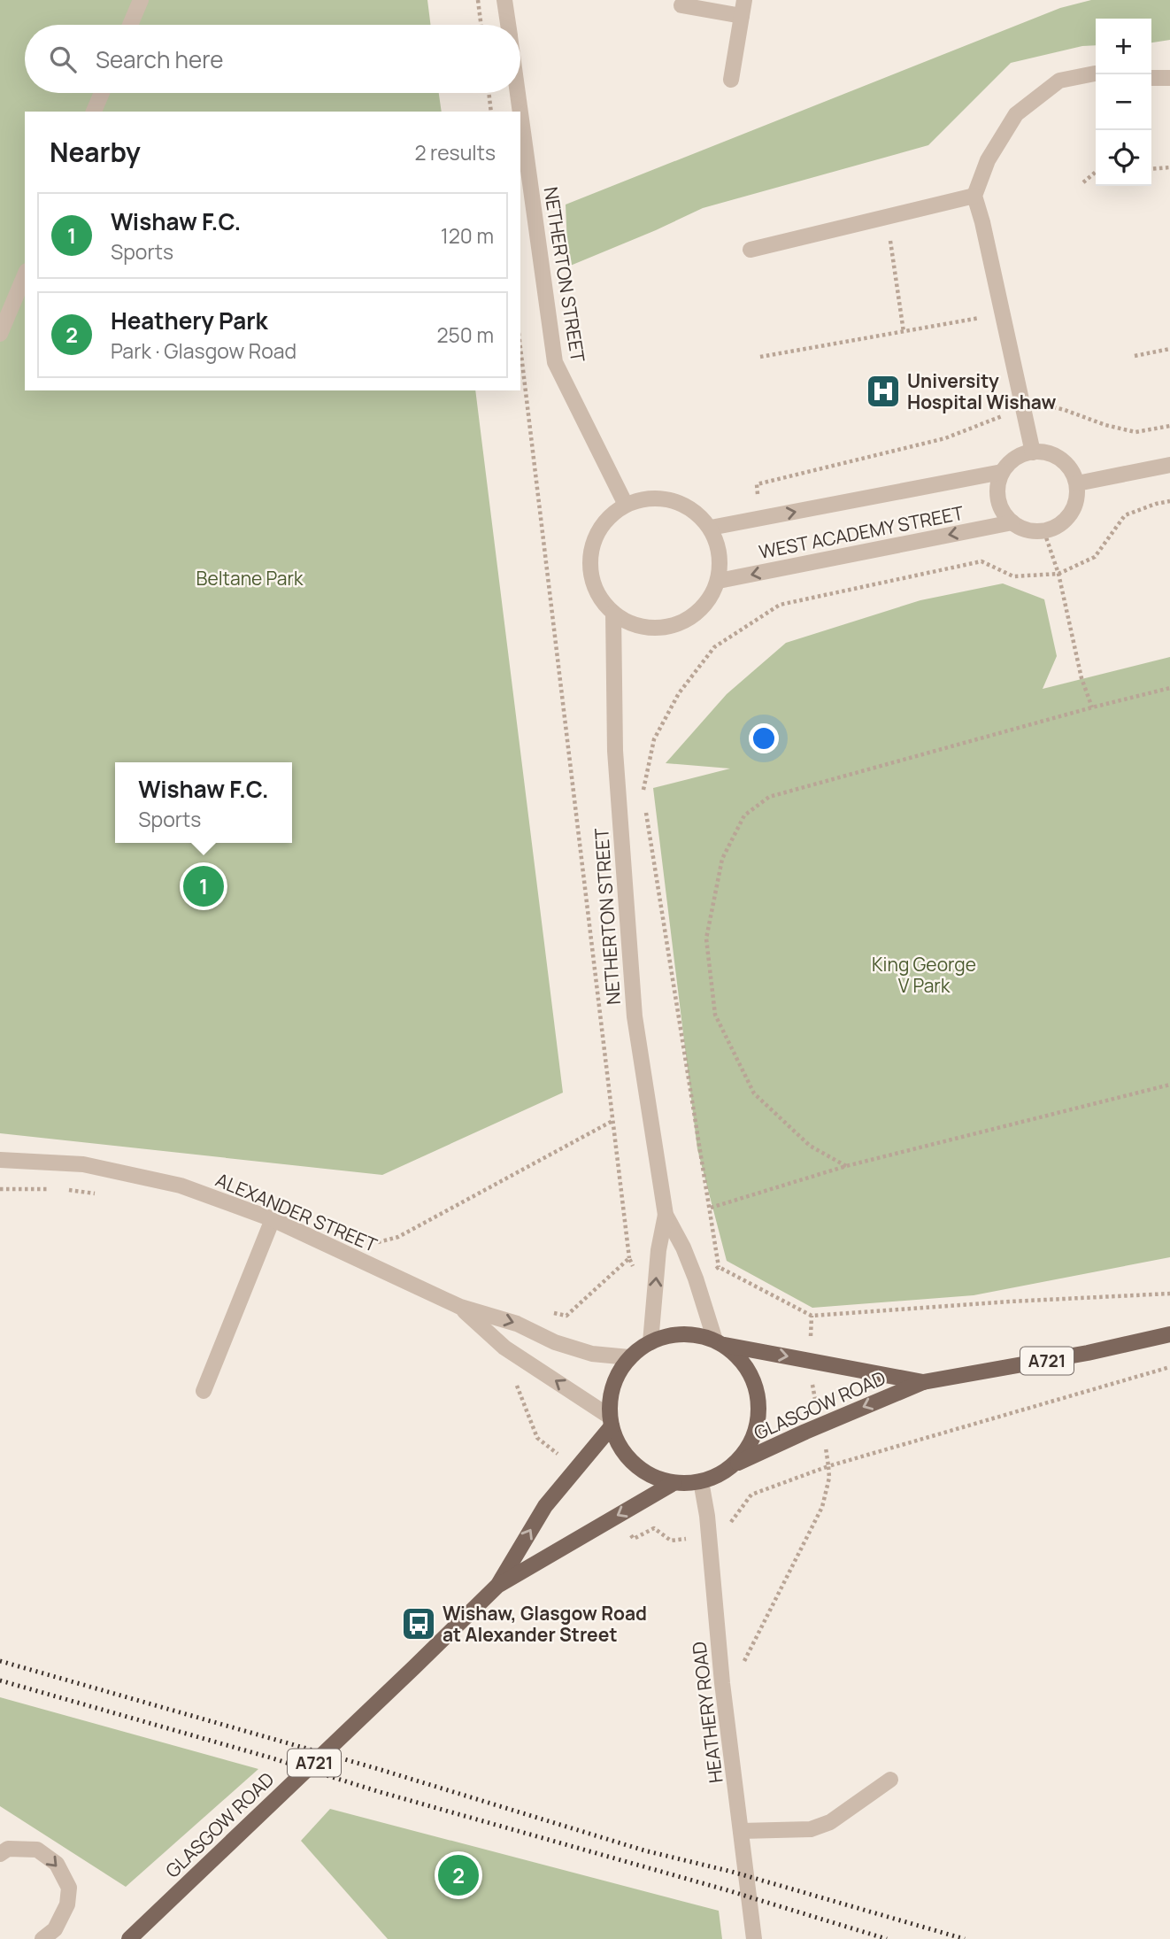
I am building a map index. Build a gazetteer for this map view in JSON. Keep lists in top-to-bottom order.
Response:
{
  "streets": {
    "main road": ["A721", "GLASGOW ROAD"],
    "street": [
      "NETHERTON STREET",
      "WEST ACADEMY STREET",
      "ALEXANDER STREET",
      "HEATHERY ROAD"
    ]
  },
  "crossings": [
    ["NETHERTON STREET", "WEST ACADEMY STREET"],
    ["NETHERTON STREET", "ALEXANDER STREET"],
    ["NETHERTON STREET", "GLASGOW ROAD"],
    ["NETHERTON STREET", "HEATHERY ROAD"],
    ["ALEXANDER STREET", "GLASGOW ROAD"],
    ["ALEXANDER STREET", "HEATHERY ROAD"],
    ["GLASGOW ROAD", "HEATHERY ROAD"]
  ],
  "parks": ["Beltane Park", "King George V Park"],
  "places": {
    "hospital": ["University Hospital Wishaw"],
    "bus stop": ["Wishaw, Glasgow Road at Alexander Street"]
  },
  "page": {
    "map_buttons": ["+", "−"],
    "search": "Search here",
    "heading": ["Nearby", "2 results"],
    "list": [
      {
        "mark": "1",
        "name": "Wishaw F.C.",
        "note": "Sports",
        "value": "120 m"
      },
      {
        "mark": "2",
        "name": "Heathery Park",
        "note": "Park · Glasgow Road",
        "value": "250 m"
      }
    ],
    "popup": ["Wishaw F.C.", "Sports"],
    "pins": ["1", "2"]
  }
}
